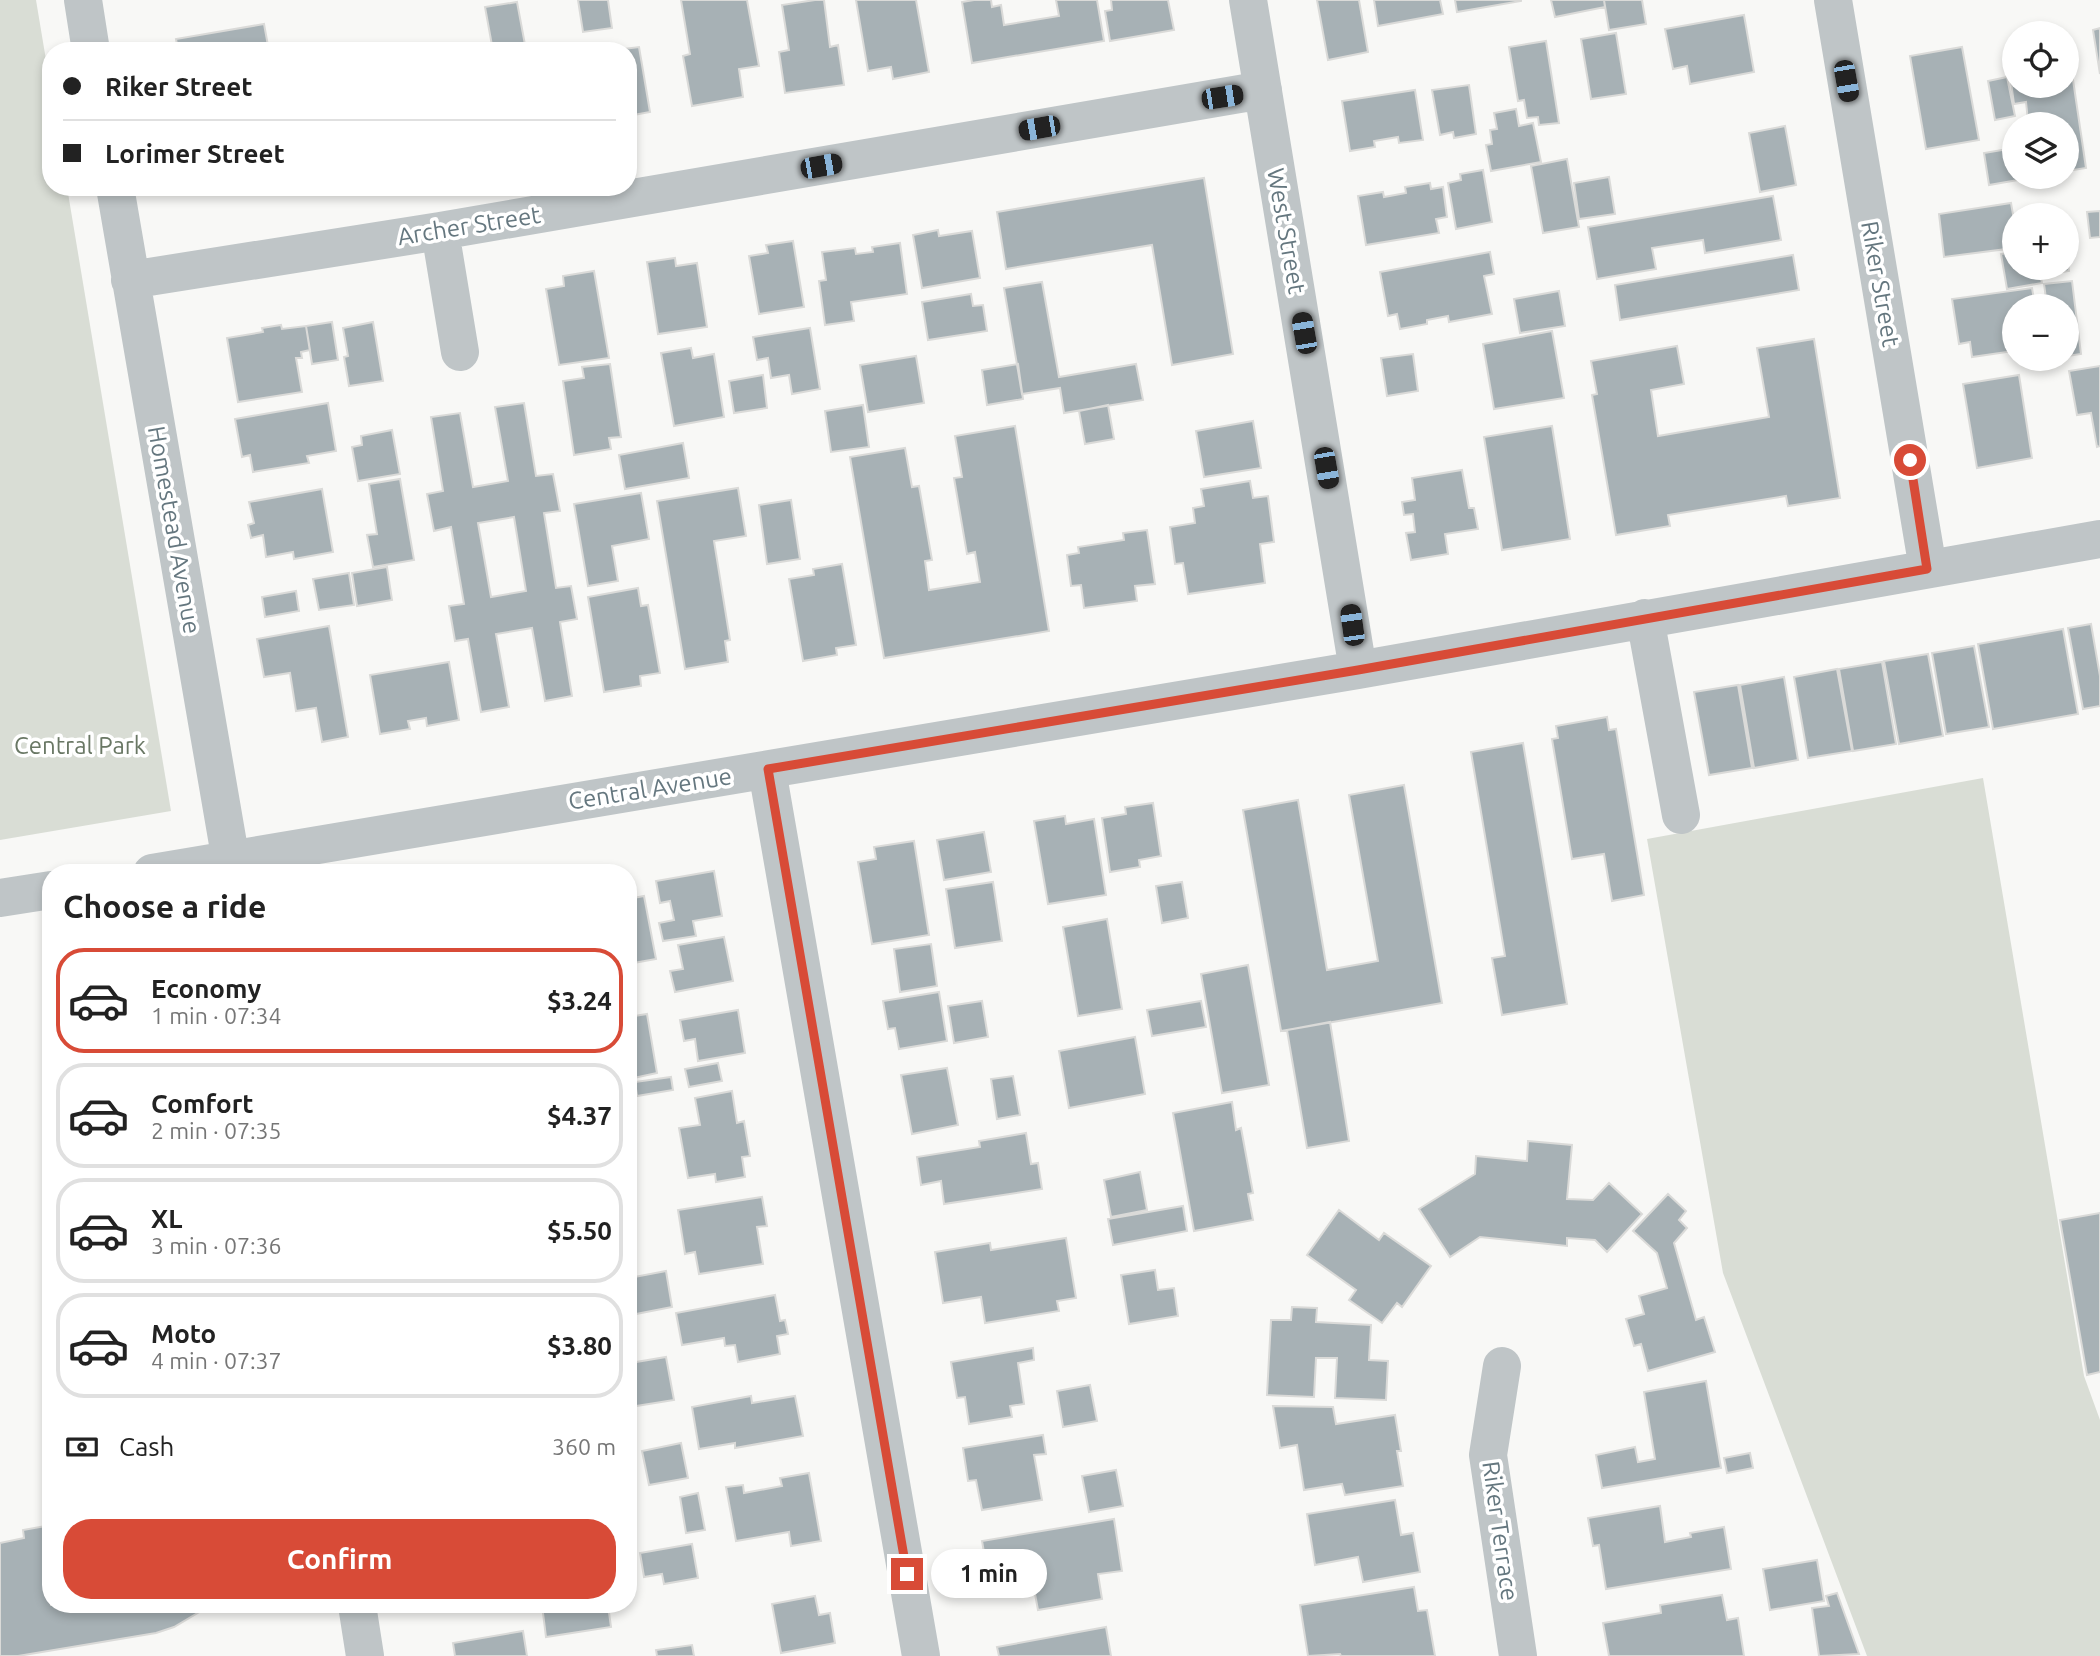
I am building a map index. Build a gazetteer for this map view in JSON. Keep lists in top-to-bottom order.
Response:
{
  "streets": {
    "street": [
      "Archer Street",
      "West Street",
      "Riker Street",
      "Homestead Avenue",
      "Central Avenue",
      "Riker Terrace"
    ]
  },
  "crossings": [
    ["Archer Street", "West Street"],
    ["Archer Street", "Homestead Avenue"],
    ["West Street", "Central Avenue"],
    ["Riker Street", "Central Avenue"]
  ],
  "parks": ["Central Park"],
  "page": {
    "map_buttons": ["+", "−"],
    "banner": ["Riker Street", "Lorimer Street"],
    "heading": "Choose a ride",
    "list": [
      {
        "name": "Economy",
        "note": "1 min · 07:34",
        "value": "$3.24"
      },
      {
        "name": "Comfort",
        "note": "2 min · 07:35",
        "value": "$4.37"
      },
      {
        "name": "XL",
        "note": "3 min · 07:36",
        "value": "$5.50"
      },
      {
        "name": "Moto",
        "note": "4 min · 07:37",
        "value": "$3.80"
      }
    ],
    "pay": ["Cash", "360 m"],
    "buttons": "Confirm",
    "bubble": "1 min"
  }
}
